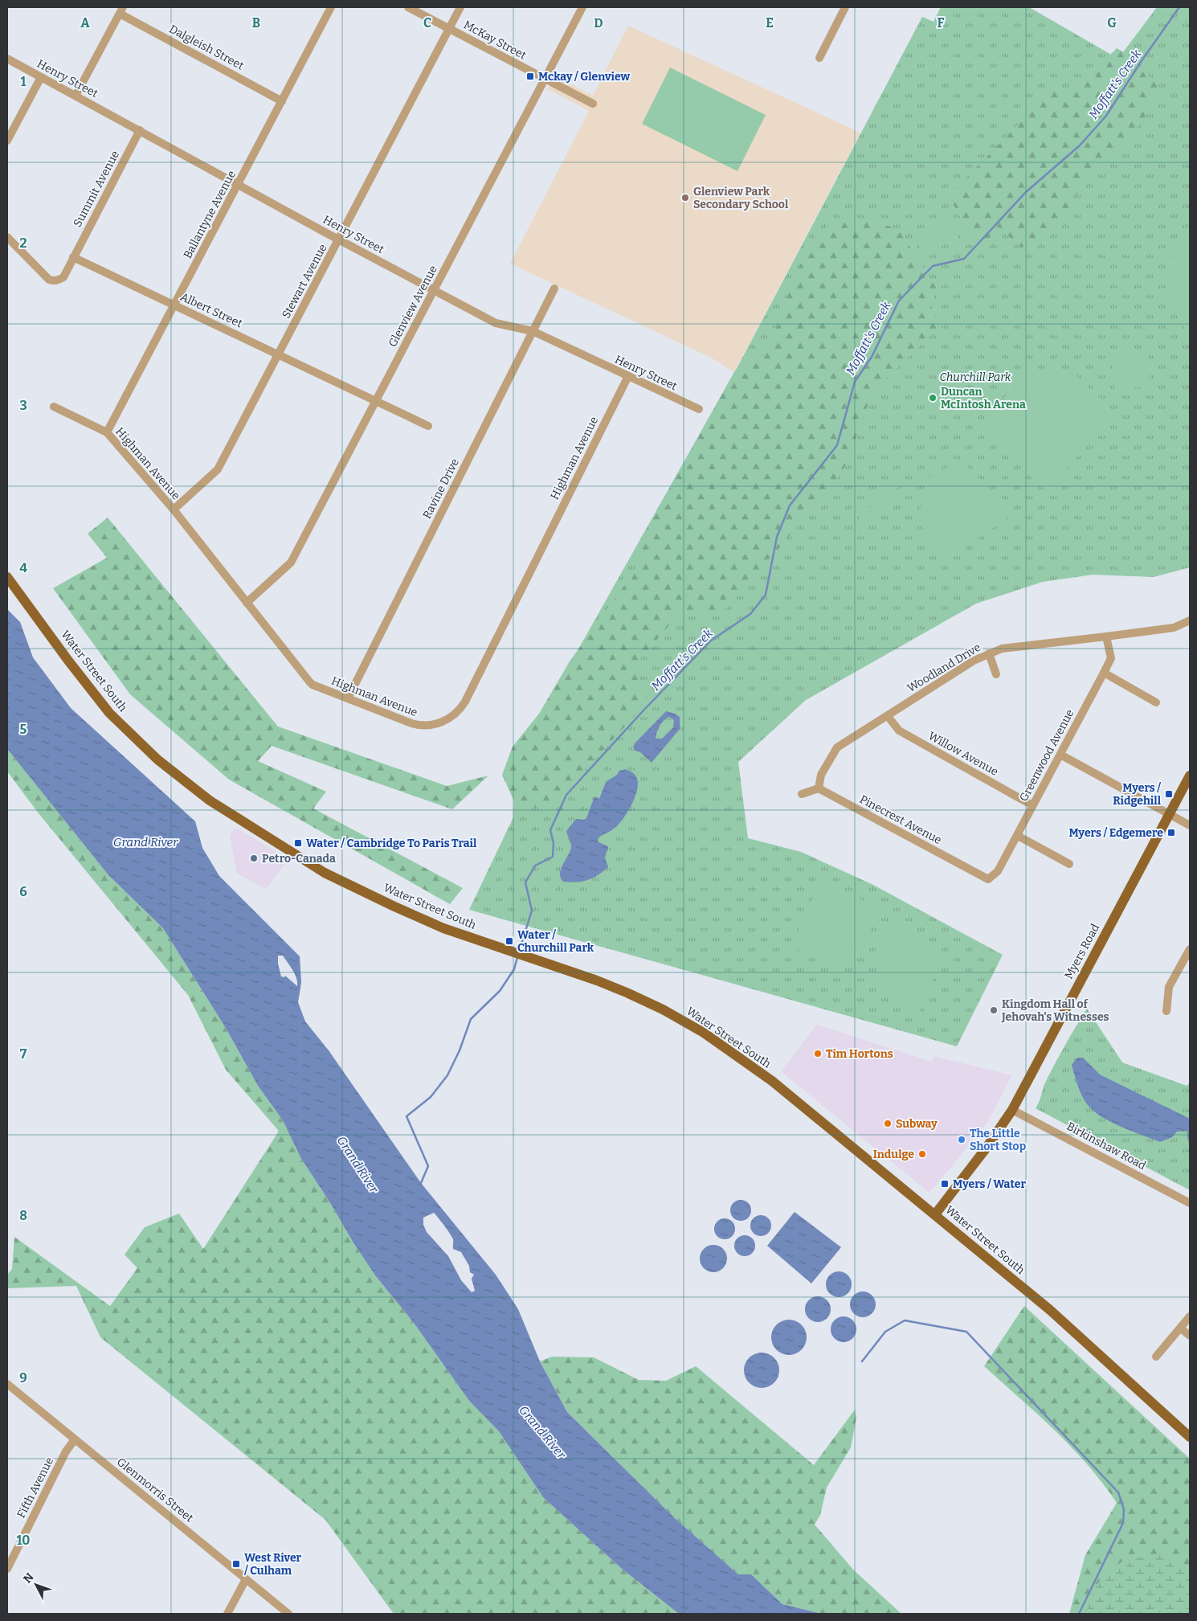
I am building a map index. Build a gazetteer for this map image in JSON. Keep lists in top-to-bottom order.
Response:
{
  "streets": {
    "main road": ["Water Street South", "Myers Road"],
    "street": [
      "McKay Street",
      "Dalgleish Street",
      "Henry Street",
      "Summit Avenue",
      "Ballantyne Avenue",
      "Stewart Avenue",
      "Glenview Avenue",
      "Albert Street",
      "Highman Avenue",
      "Ravine Drive",
      "Woodland Drive",
      "Willow Avenue",
      "Greenwood Avenue",
      "Pinecrest Avenue",
      "Birkinshaw Road",
      "Fifth Avenue",
      "Glenmorris Street"
    ]
  },
  "crossings": [
    ["McKay Street", "Stewart Avenue"],
    ["McKay Street", "Glenview Avenue"],
    ["Dalgleish Street", "Ballantyne Avenue"],
    ["Henry Street", "Summit Avenue"],
    ["Henry Street", "Ballantyne Avenue"],
    ["Henry Street", "Stewart Avenue"],
    ["Henry Street", "Glenview Avenue"],
    ["Henry Street", "Highman Avenue"],
    ["Henry Street", "Ravine Drive"],
    ["Summit Avenue", "Albert Street"],
    ["Ballantyne Avenue", "Albert Street"],
    ["Ballantyne Avenue", "Highman Avenue"],
    ["Stewart Avenue", "Albert Street"],
    ["Stewart Avenue", "Highman Avenue"],
    ["Glenview Avenue", "Albert Street"],
    ["Glenview Avenue", "Highman Avenue"],
    ["Highman Avenue", "Ravine Drive"],
    ["Woodland Drive", "Willow Avenue"],
    ["Woodland Drive", "Greenwood Avenue"],
    ["Woodland Drive", "Pinecrest Avenue"],
    ["Water Street South", "Myers Road"],
    ["Willow Avenue", "Greenwood Avenue"],
    ["Greenwood Avenue", "Pinecrest Avenue"],
    ["Myers Road", "Birkinshaw Road"],
    ["Fifth Avenue", "Glenmorris Street"]
  ],
  "water": ["Moffatt's Creek", "Grand River"],
  "parks": ["Churchill Park"],
  "places": {
    "transit": [
      "Mckay / Glenview",
      "Myers / Ridgehill",
      "Myers / Edgemere",
      "Water / Cambridge To Paris Trail",
      "Water / Churchill Park",
      "Myers / Water",
      "West River / Culham"
    ],
    "other": [
      "Glenview Park Secondary School",
      "Duncan McIntosh Arena",
      "Petro-Canada",
      "Kingdom Hall of Jehovah's Witnesses",
      "Tim Hortons",
      "Subway",
      "The Little Short Stop",
      "Indulge"
    ]
  },
  "north": "top left",
  "grid": {
    "columns": [
      "A",
      "B",
      "C",
      "D",
      "E",
      "F",
      "G"
    ],
    "rows": [
      "1",
      "2",
      "3",
      "4",
      "5",
      "6",
      "7",
      "8",
      "9",
      "10"
    ]
  }
}
